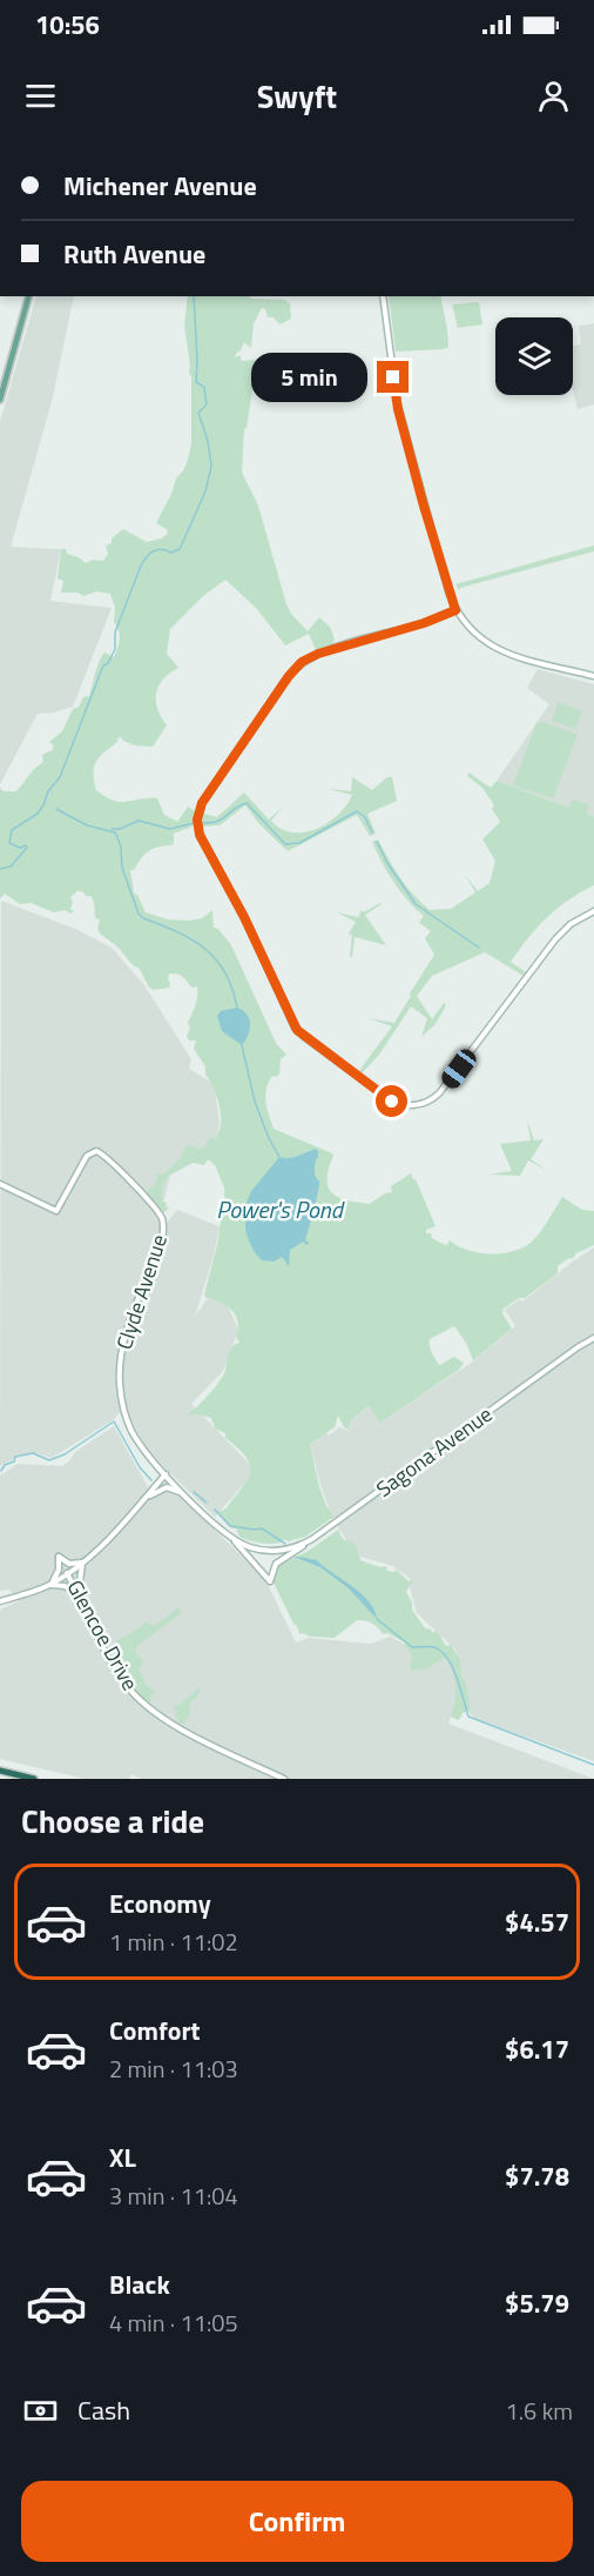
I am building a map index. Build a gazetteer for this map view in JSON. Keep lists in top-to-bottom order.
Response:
{
  "streets": {
    "street": ["Clyde Avenue", "Sagona Avenue", "Glencoe Drive"]
  },
  "crossings": [
    ["Clyde Avenue", "Sagona Avenue"]
  ],
  "water": ["Power's Pond"],
  "page": {
    "status": "10:56",
    "header": "Swyft",
    "banner": ["Michener Avenue", "Ruth Avenue"],
    "bubble": "5 min",
    "heading": "Choose a ride",
    "list": [
      {
        "name": "Economy",
        "note": "1 min · 11:02",
        "value": "$4.57"
      },
      {
        "name": "Comfort",
        "note": "2 min · 11:03",
        "value": "$6.17"
      },
      {
        "name": "XL",
        "note": "3 min · 11:04",
        "value": "$7.78"
      },
      {
        "name": "Black",
        "note": "4 min · 11:05",
        "value": "$5.79"
      }
    ],
    "pay": ["Cash", "1.6 km"],
    "buttons": "Confirm"
  }
}
